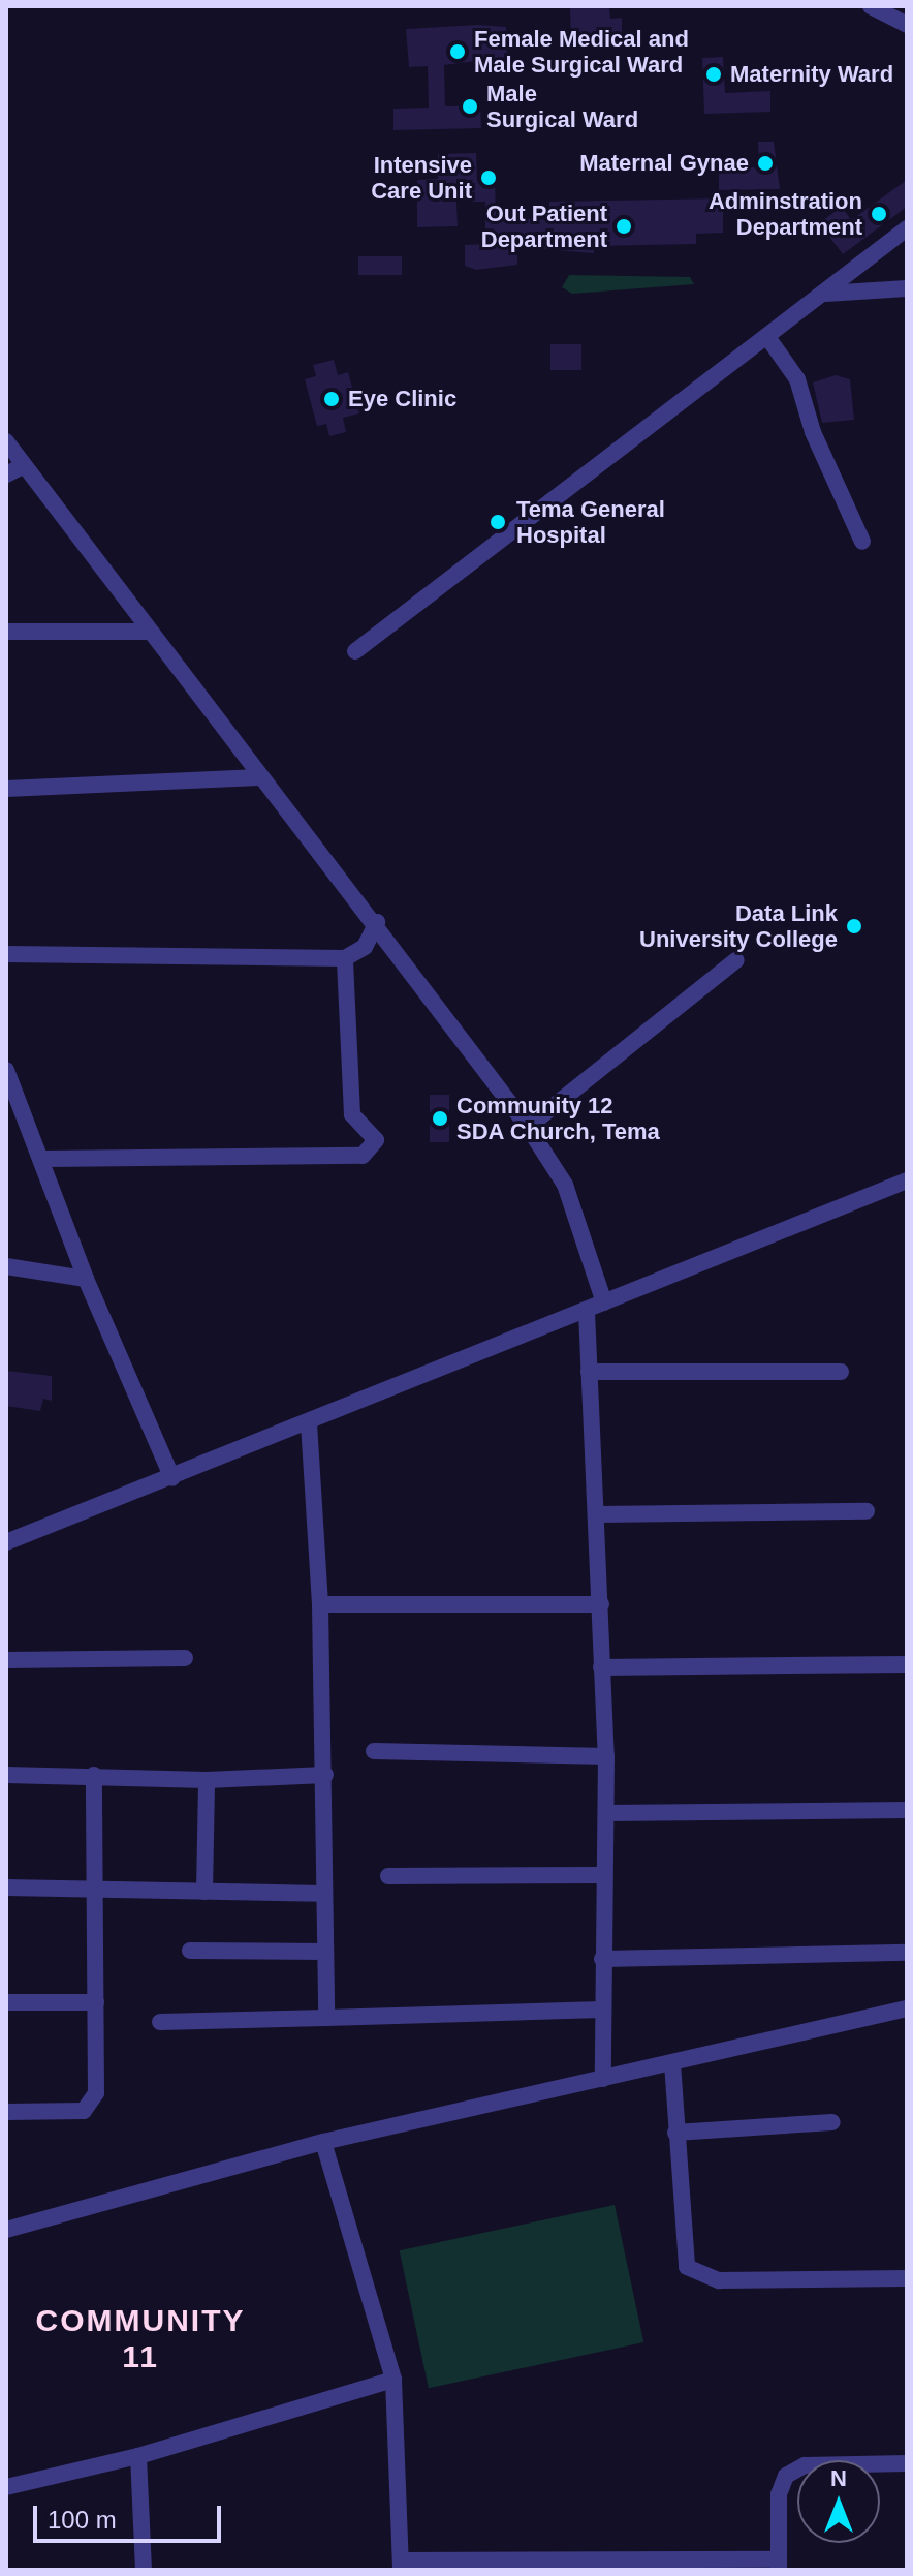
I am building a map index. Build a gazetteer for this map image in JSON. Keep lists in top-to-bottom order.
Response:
{
  "districts": ["COMMUNITY 11"],
  "places": [
    "Female Medical and Male Surgical Ward",
    "Maternity Ward",
    "Male Surgical Ward",
    "Maternal Gynae",
    "Intensive Care Unit",
    "Adminstration Department",
    "Out Patient Department",
    "Eye Clinic",
    "Tema General Hospital",
    "Data Link University College",
    "Community 12 SDA Church, Tema"
  ],
  "scale_bar": "100 m",
  "north": "top"
}
